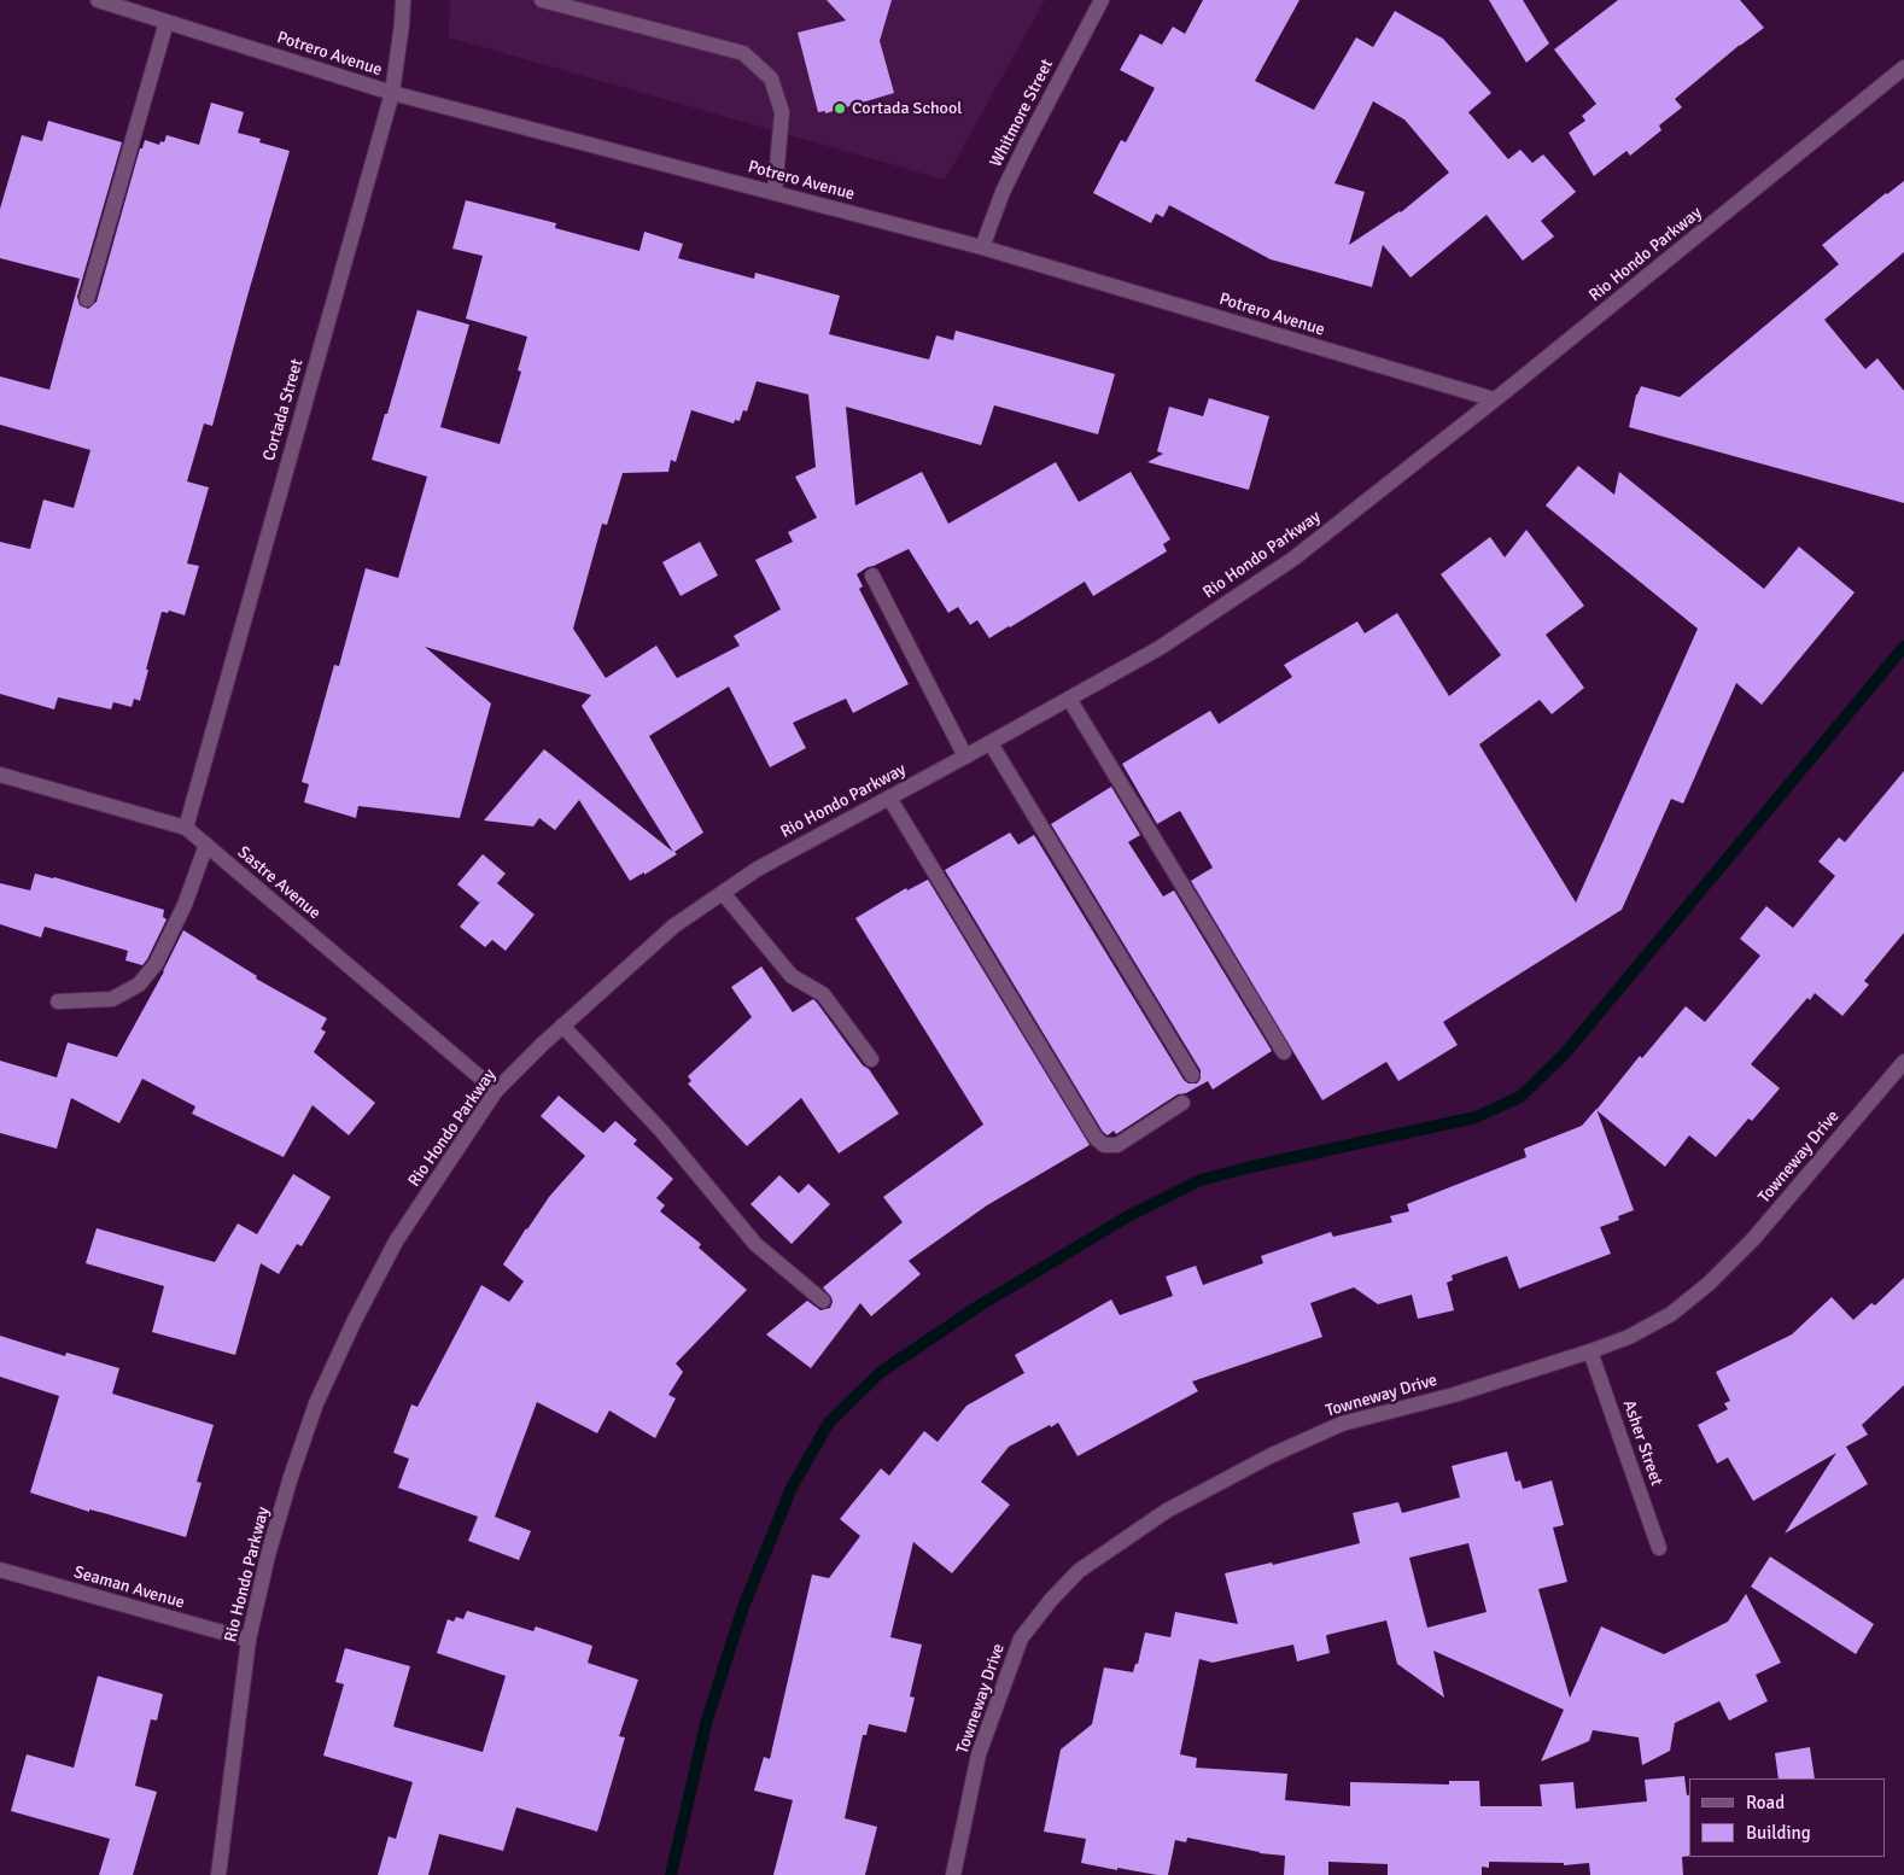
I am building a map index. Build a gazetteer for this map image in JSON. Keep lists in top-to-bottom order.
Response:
{
  "streets": {
    "street": [
      "Potrero Avenue",
      "Whitmore Street",
      "Rio Hondo Parkway",
      "Cortada Street",
      "Sastre Avenue",
      "Towneway Drive",
      "Asher Street",
      "Seaman Avenue"
    ]
  },
  "crossings": [
    ["Potrero Avenue", "Whitmore Street"],
    ["Potrero Avenue", "Rio Hondo Parkway"],
    ["Potrero Avenue", "Cortada Street"],
    ["Rio Hondo Parkway", "Sastre Avenue"],
    ["Rio Hondo Parkway", "Seaman Avenue"],
    ["Cortada Street", "Sastre Avenue"],
    ["Towneway Drive", "Asher Street"]
  ],
  "places": ["Cortada School"],
  "legend": ["Road", "Building"]
}
